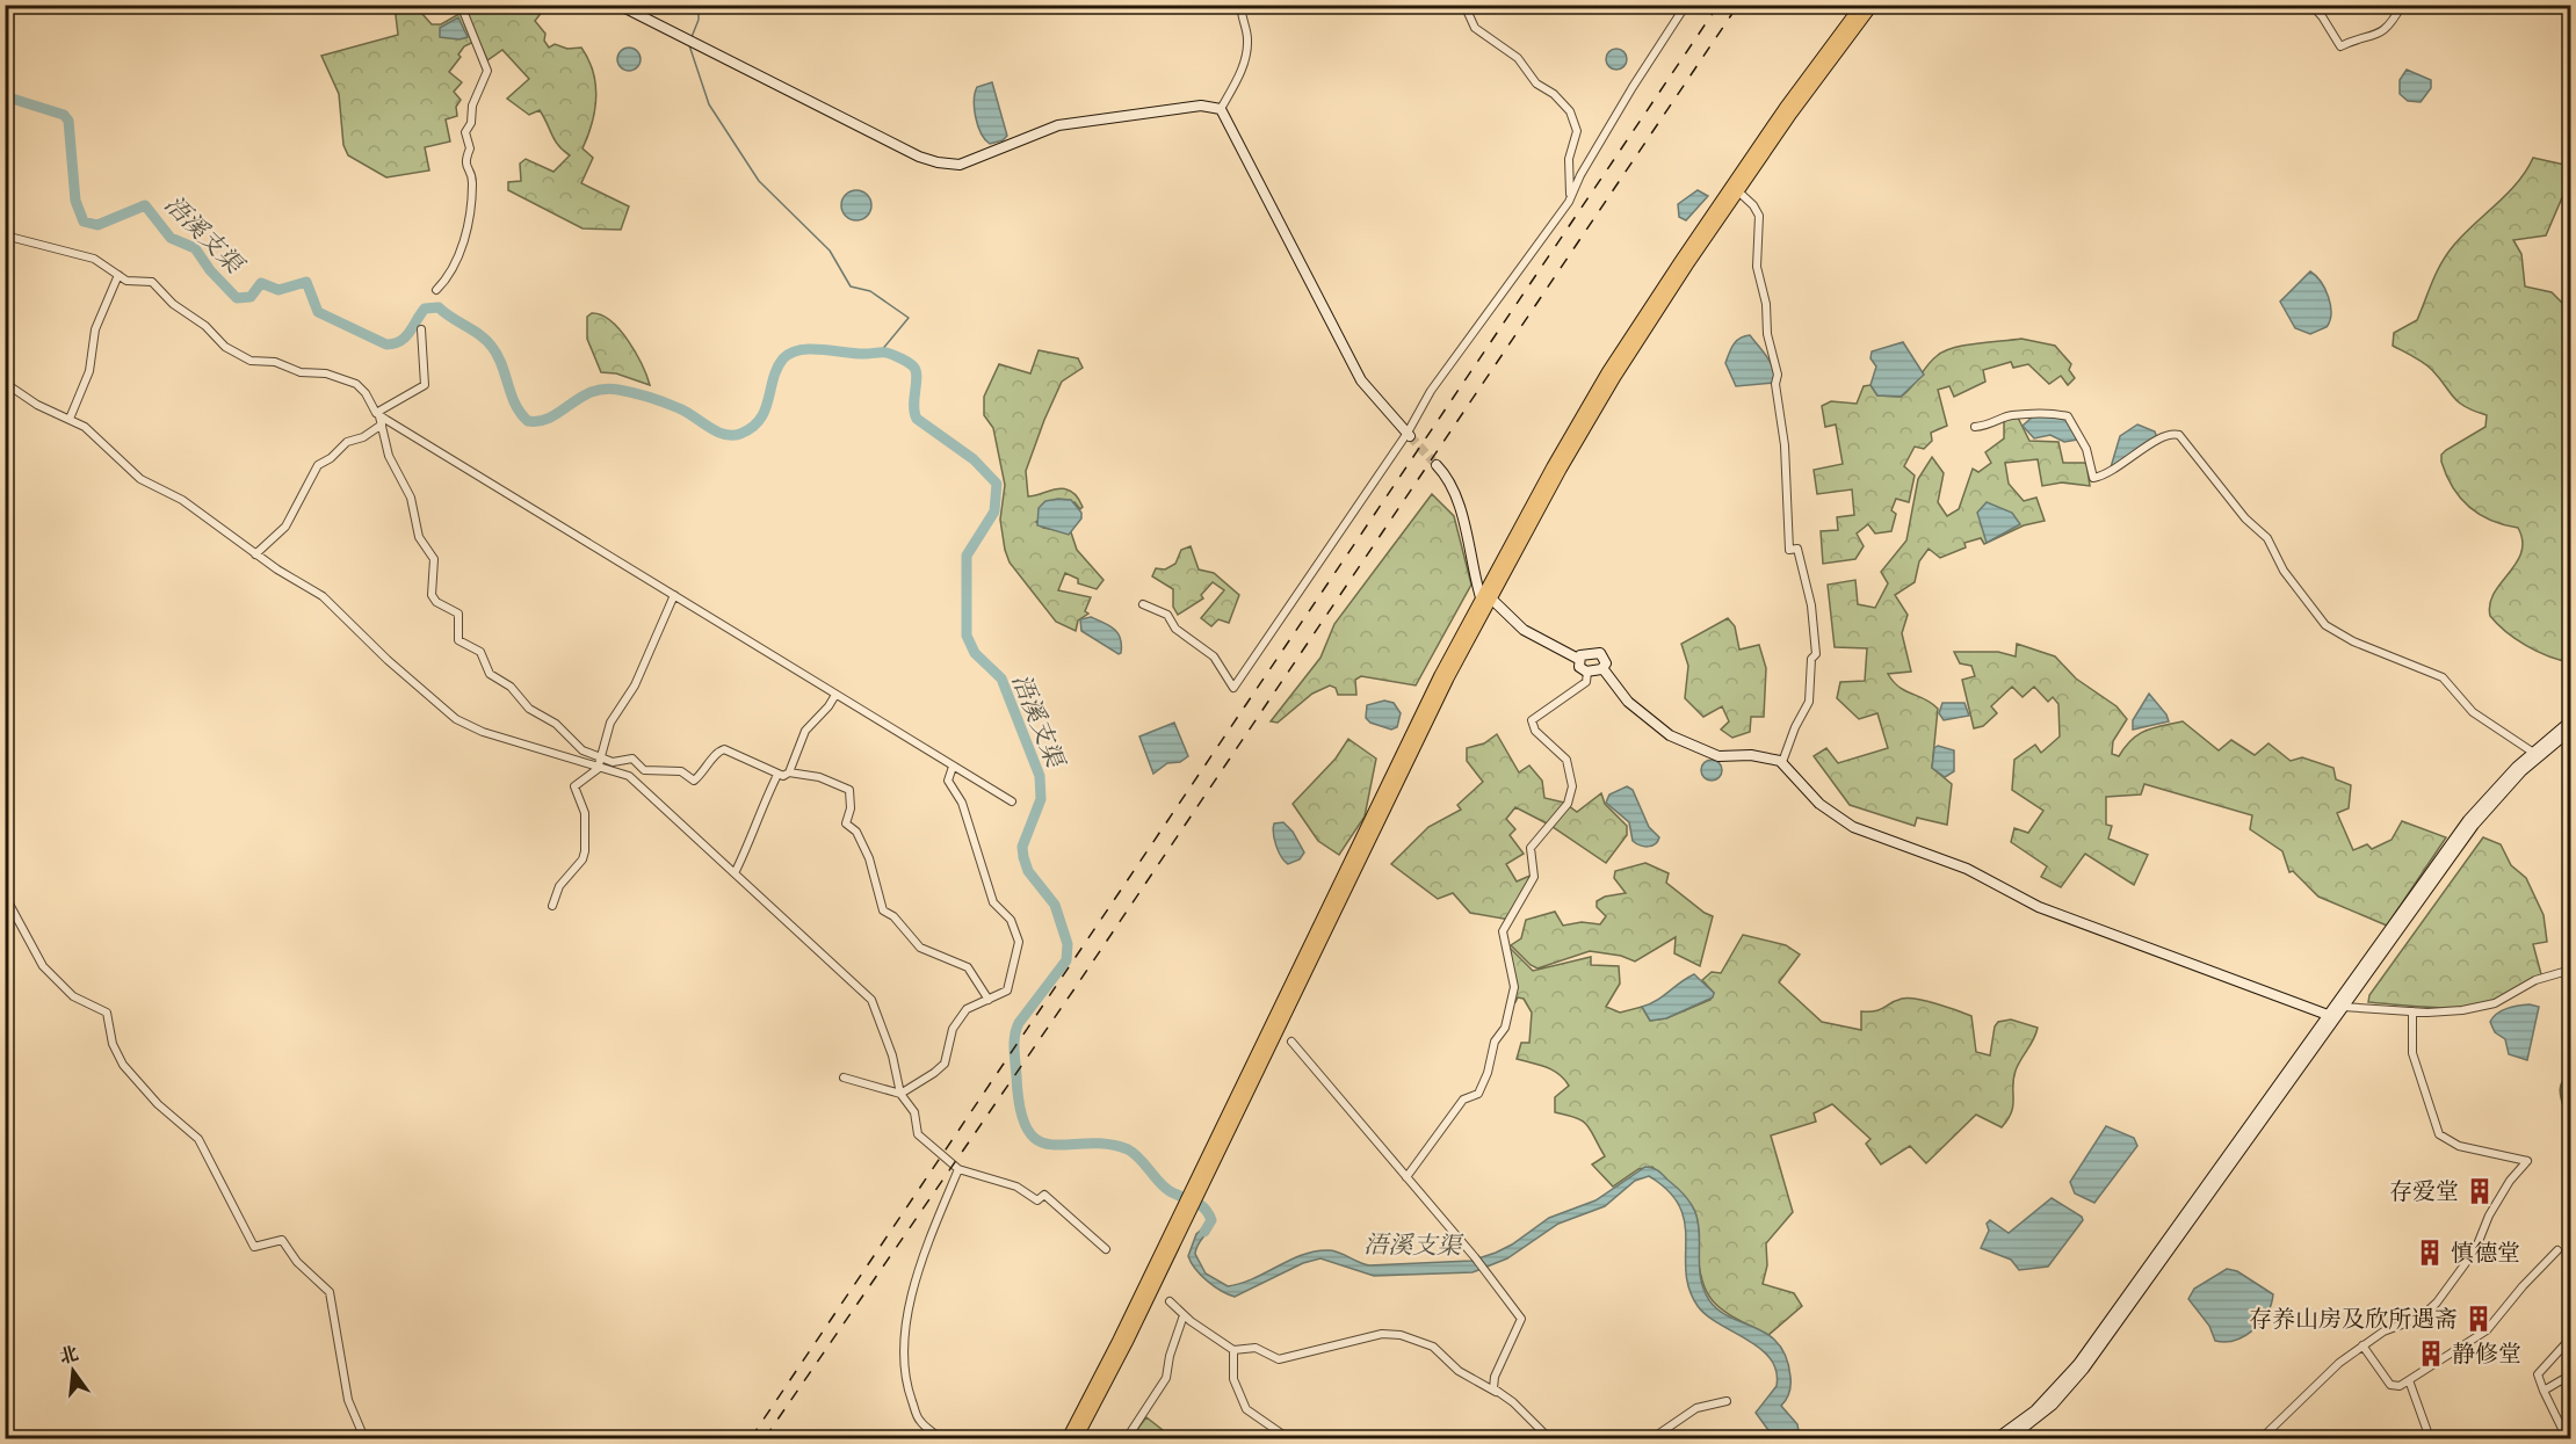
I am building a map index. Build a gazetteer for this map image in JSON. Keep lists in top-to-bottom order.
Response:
{
  "water": ["浯溪支渠"],
  "places": {
    "building": [
      "存爱堂",
      "慎德堂",
      "存养山房及欣所遇斋",
      "静修堂"
    ]
  },
  "north": "top"
}
